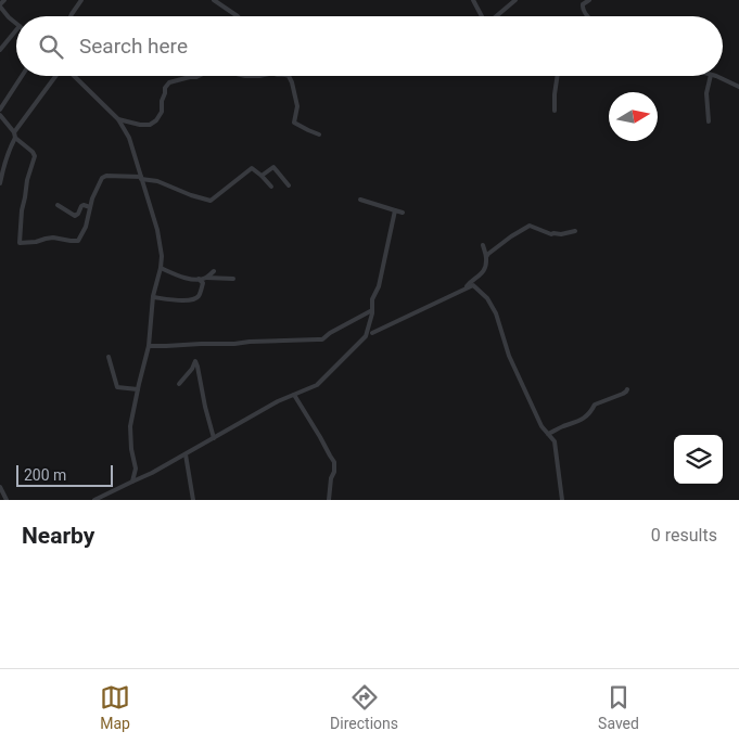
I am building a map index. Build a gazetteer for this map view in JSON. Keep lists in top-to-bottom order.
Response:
{
  "scale_bar": "200 m",
  "north": "right",
  "page": {
    "search": "Search here",
    "scale": "200 m",
    "heading": ["Nearby", "0 results"],
    "nav": ["Map", "Directions", "Saved"]
  }
}
